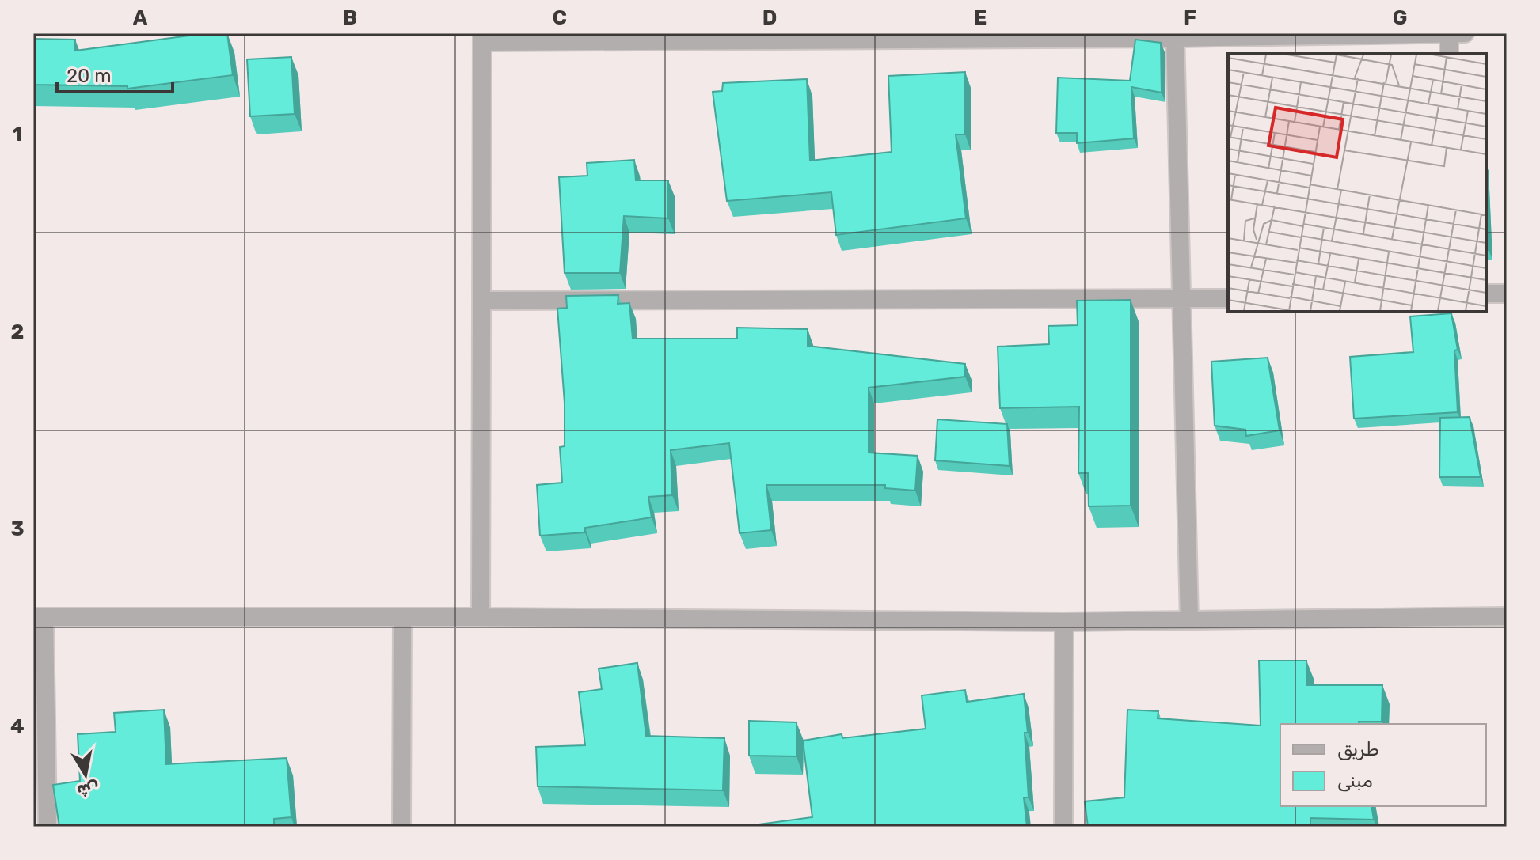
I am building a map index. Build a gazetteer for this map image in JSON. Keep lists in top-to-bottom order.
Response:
{
  "legend": ["طريق", "مبنى"],
  "scale_bar": "20 m",
  "north": "bottom",
  "grid": {
    "columns": [
      "A",
      "B",
      "C",
      "D",
      "E",
      "F",
      "G"
    ],
    "rows": [
      "1",
      "2",
      "3",
      "4"
    ]
  }
}
